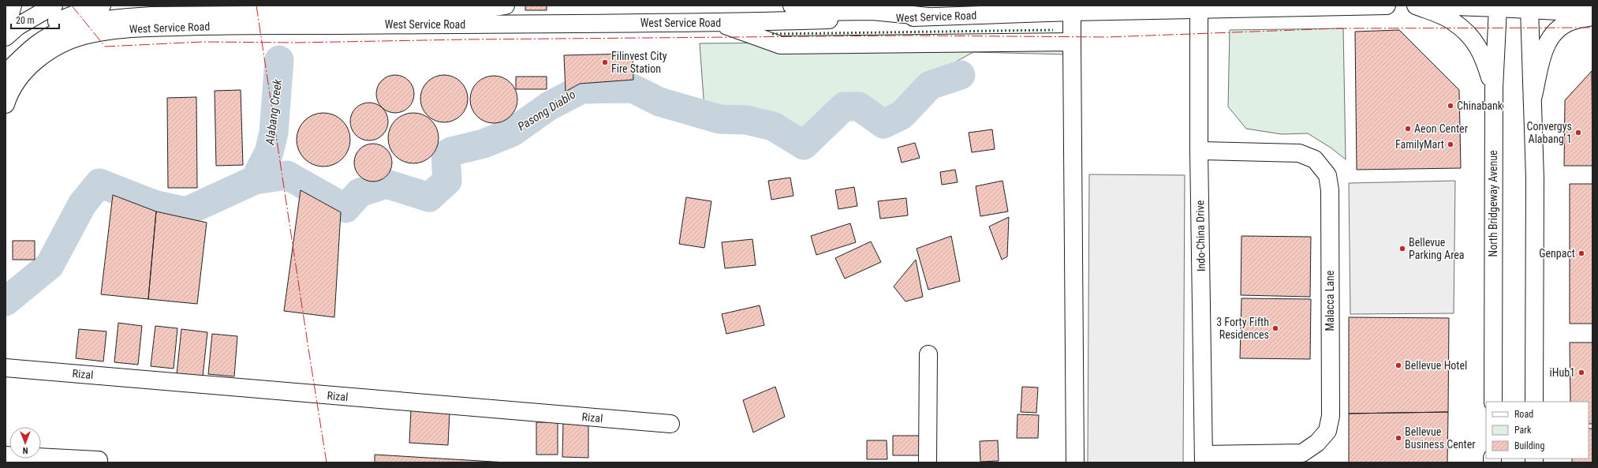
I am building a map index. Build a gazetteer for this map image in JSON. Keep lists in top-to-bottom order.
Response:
{
  "streets": {
    "main road": [
      "West Service Road",
      "North Bridgeway Avenue",
      "Indo-China Drive",
      "Malacca Lane",
      "Rizal"
    ]
  },
  "crossings": [
    ["West Service Road", "Indo-China Drive"],
    ["Indo-China Drive", "Malacca Lane"]
  ],
  "water": ["Pasong Diablo", "Alabang Creek"],
  "places": [
    "Filinvest City Fire Station",
    "Chinabank",
    "Aeon Center",
    "Convergys Alabang 1",
    "FamilyMart",
    "Bellevue Parking Area",
    "Genpact",
    "3 Forty Fifth Residences",
    "Bellevue Hotel",
    "iHub1",
    "Bellevue Business Center"
  ],
  "legend": ["Road", "Park", "Building"],
  "scale_bar": "20 m",
  "north": "bottom"
}
